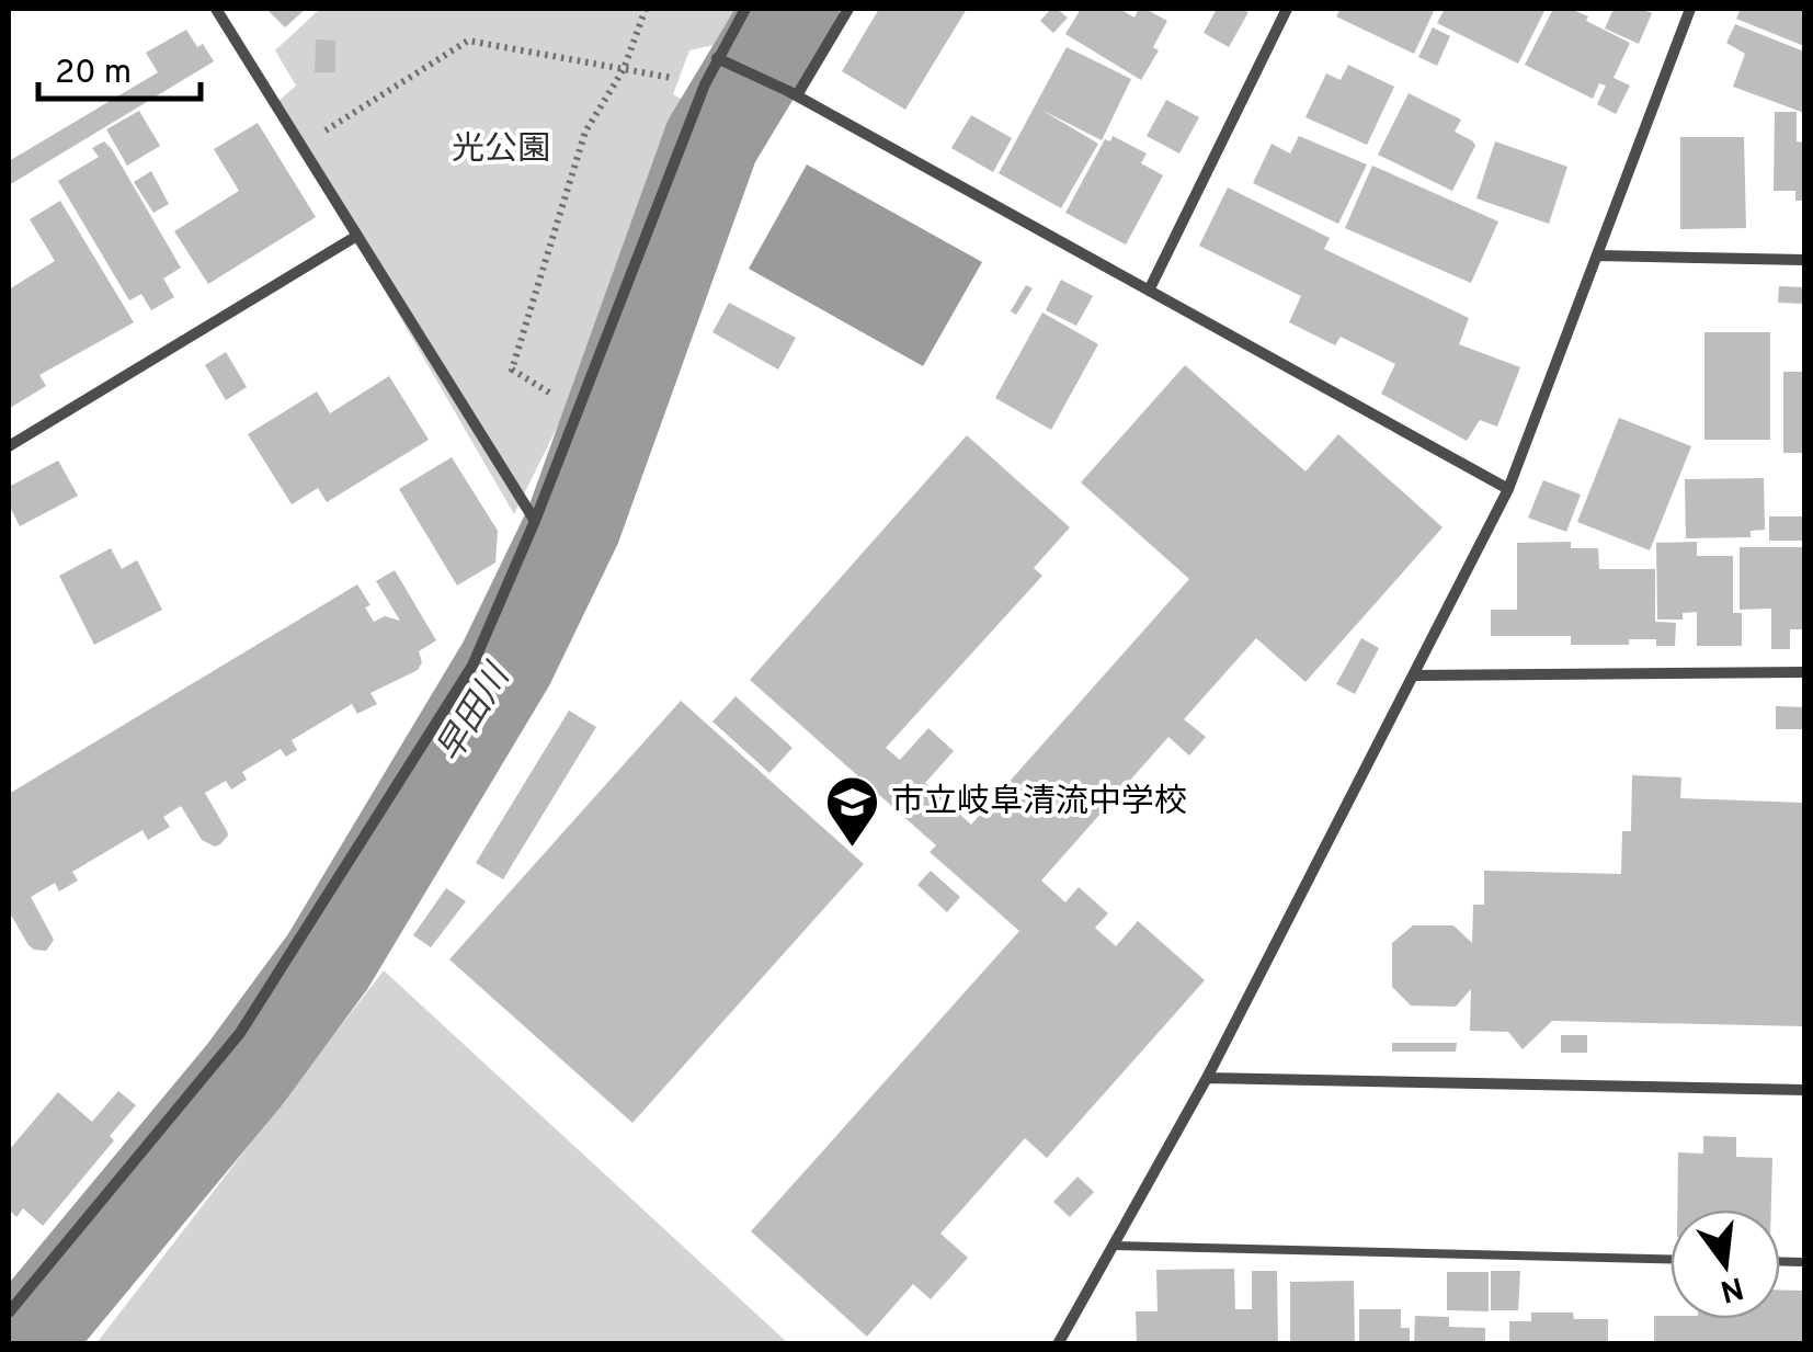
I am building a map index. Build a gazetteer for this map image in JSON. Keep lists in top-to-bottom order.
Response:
{
  "water": ["早田川"],
  "parks": ["光公園"],
  "places": {
    "school or university": ["市立岐阜清流中学校"]
  },
  "scale_bar": "20 m",
  "north": "bottom"
}
